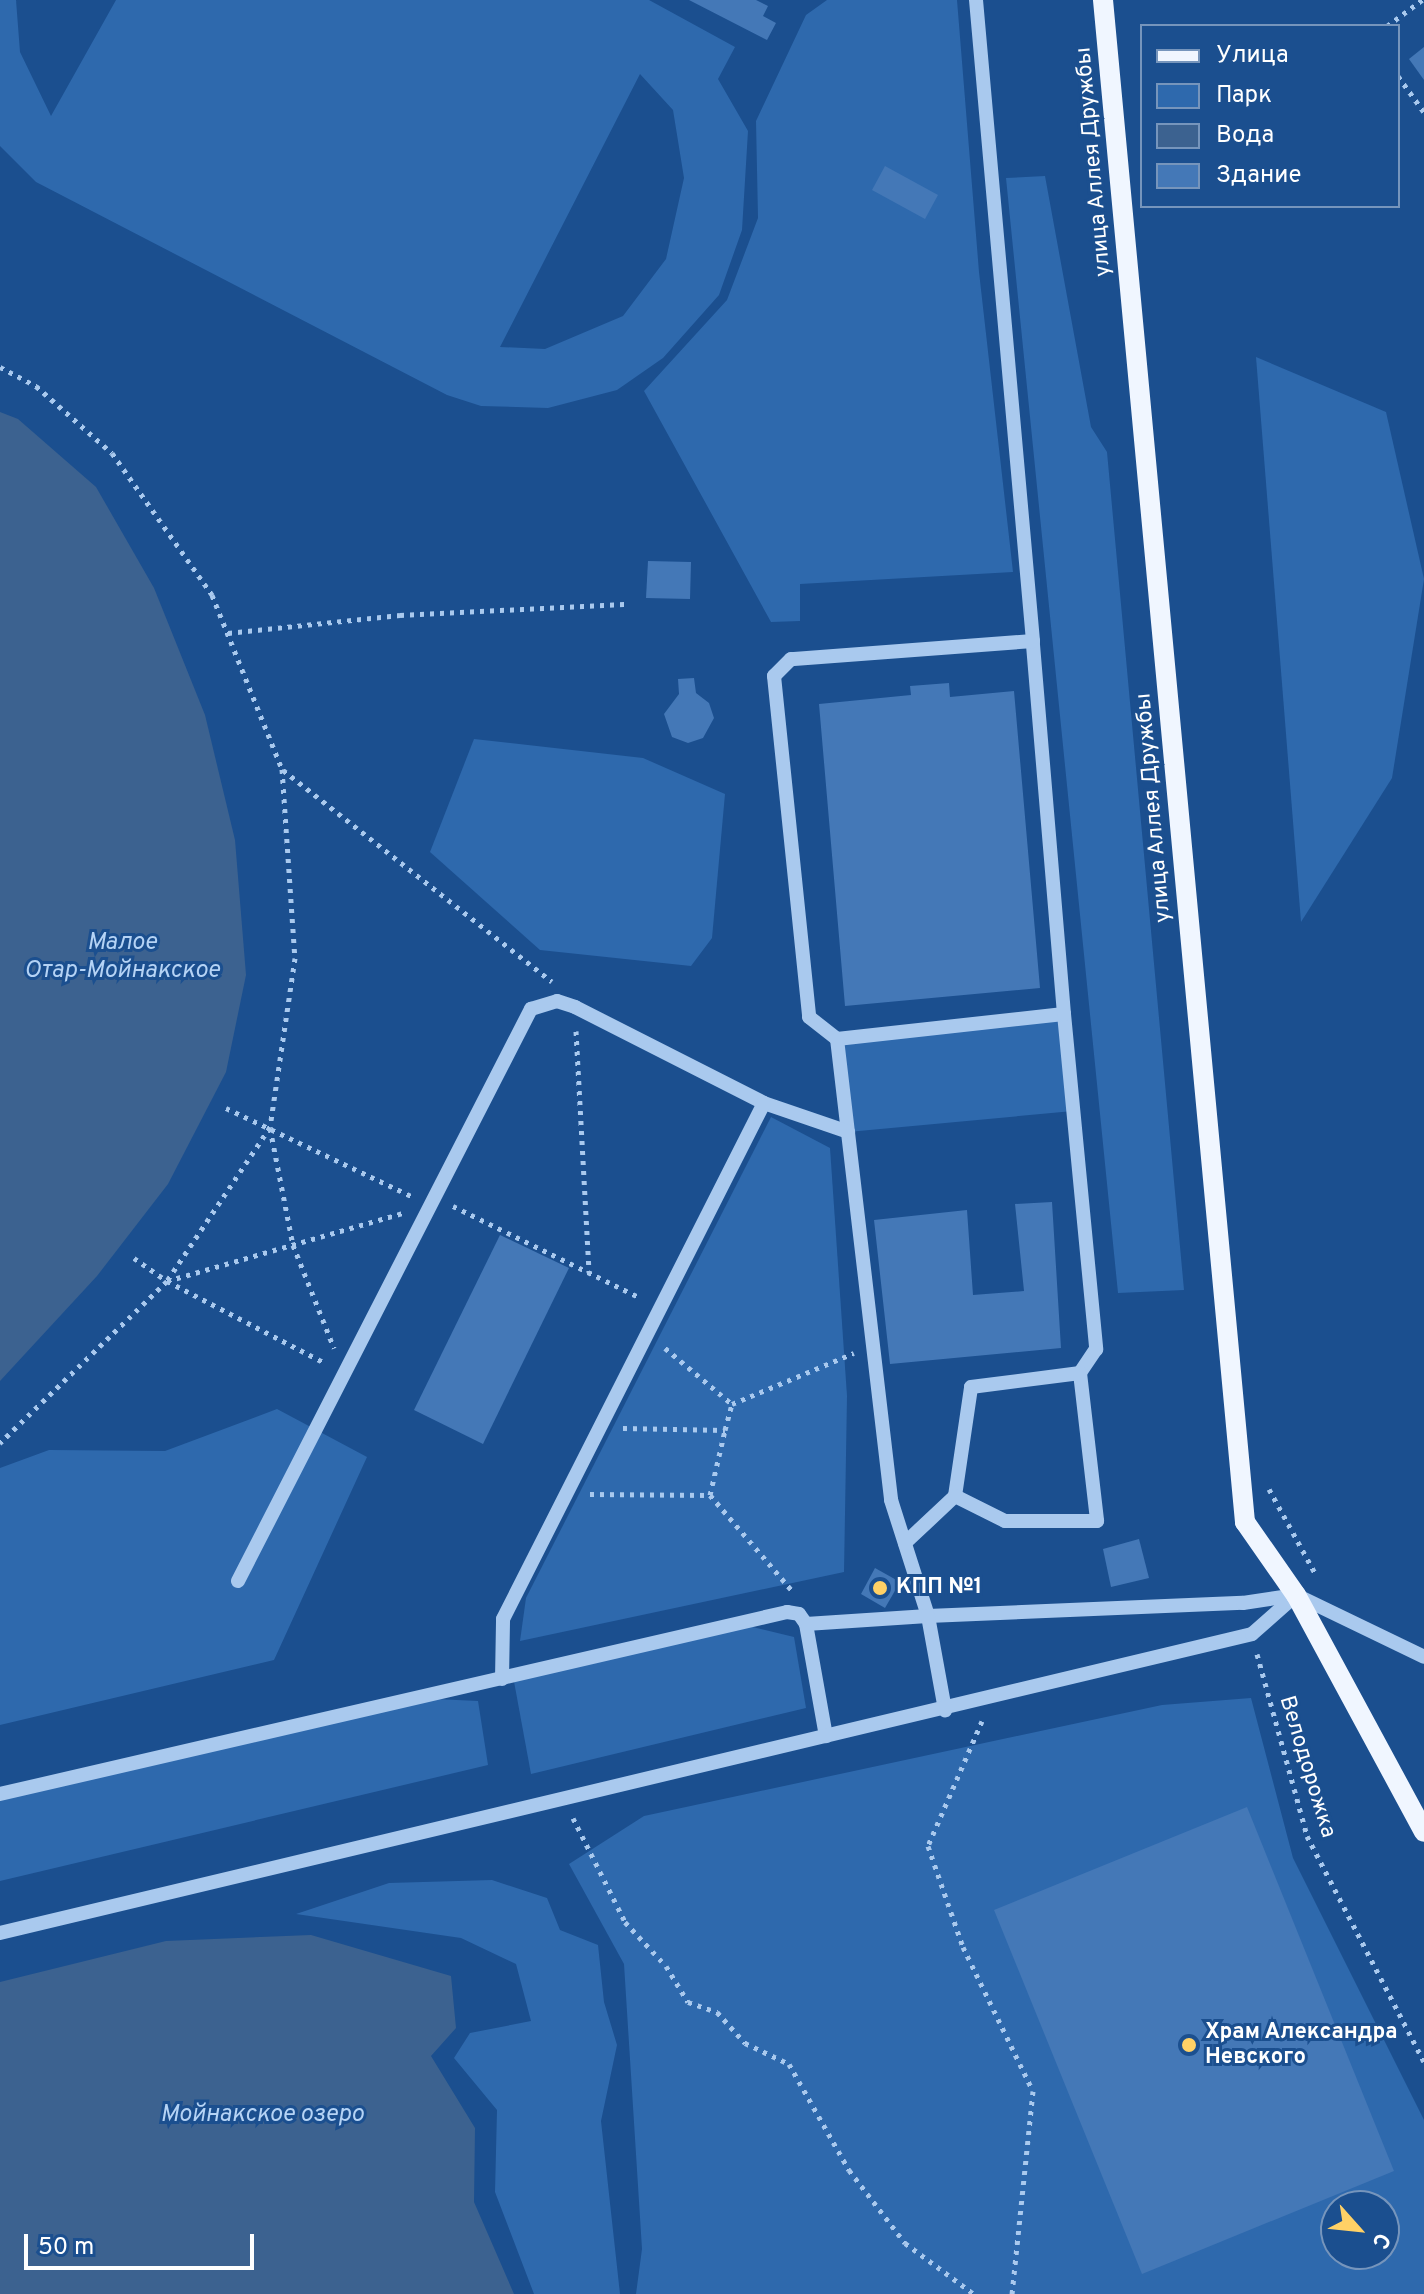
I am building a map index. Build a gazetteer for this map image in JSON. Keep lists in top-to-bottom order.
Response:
{
  "streets": {
    "main road": ["улица Аллея Дружбы"],
    "path": ["Велодорожка"]
  },
  "water": ["Малое Отар-Мойнакское", "Мойнакское озеро"],
  "places": ["КПП №1", "Храм Александра Невского"],
  "legend": [
    "Улица",
    "Парк",
    "Вода",
    "Здание"
  ],
  "scale_bar": "50 m",
  "north": "bottom right"
}
